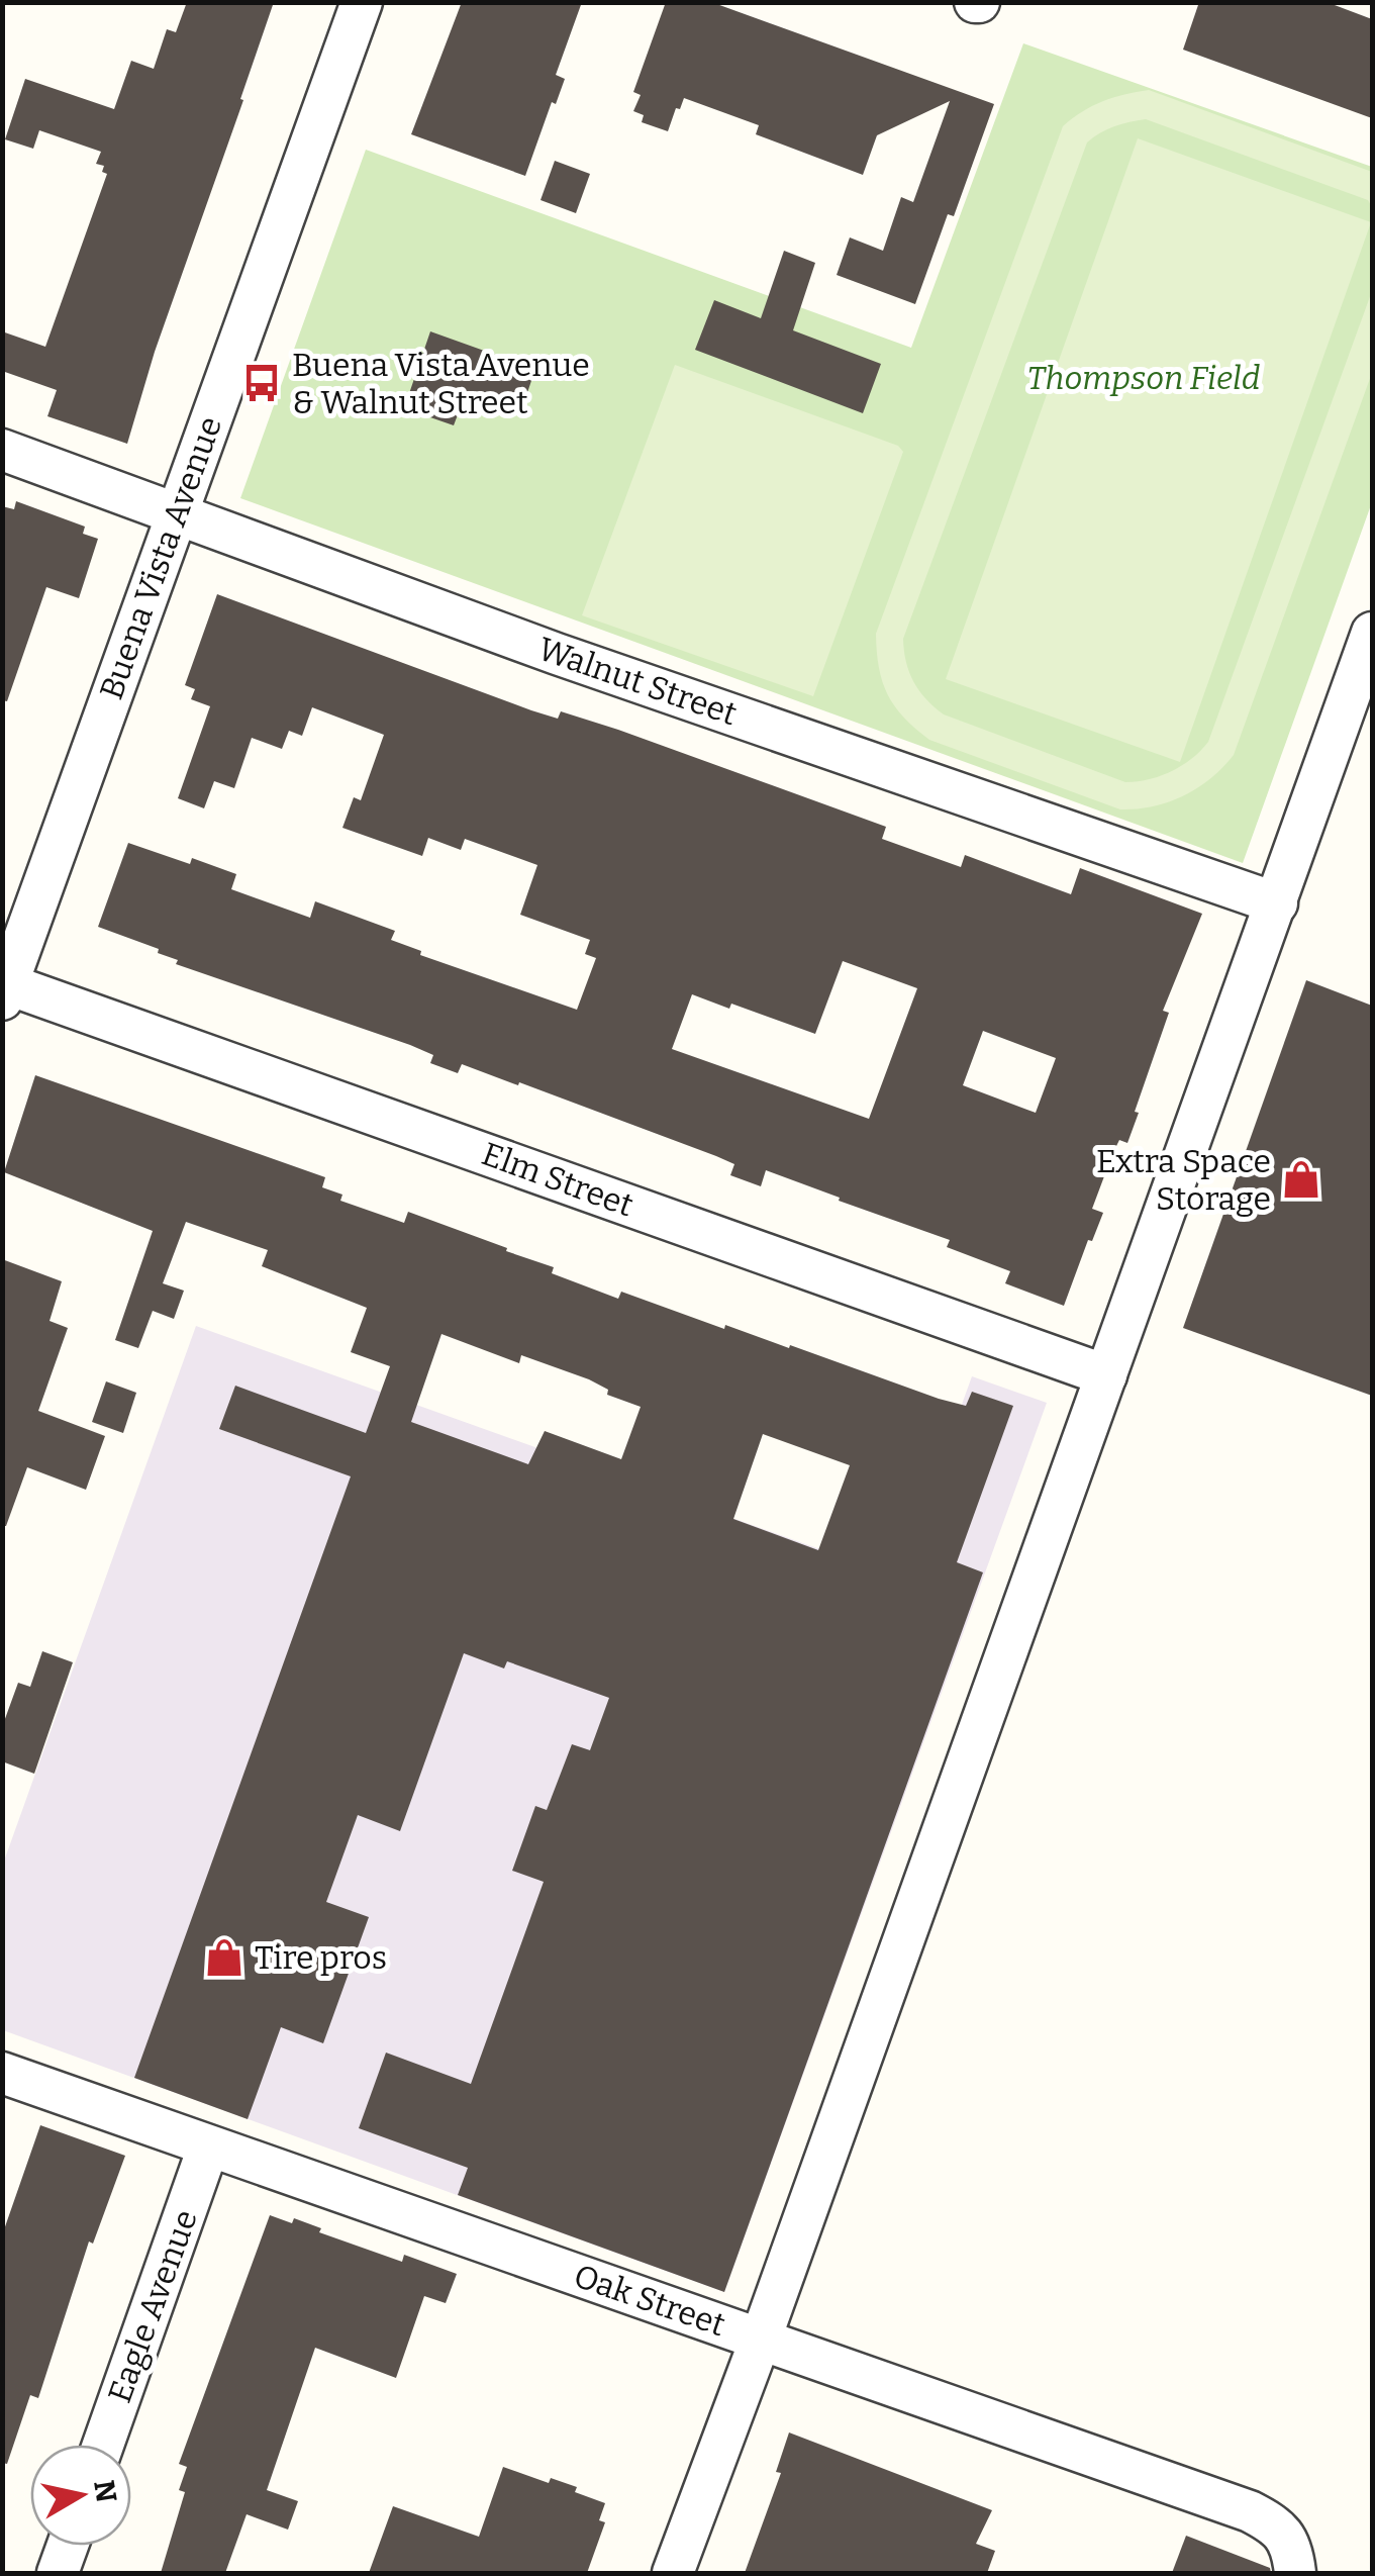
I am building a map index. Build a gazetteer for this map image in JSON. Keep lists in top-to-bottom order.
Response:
{
  "streets": {
    "street": [
      "Buena Vista Avenue",
      "Walnut Street",
      "Elm Street",
      "Oak Street",
      "Eagle Avenue"
    ]
  },
  "crossings": [
    ["Buena Vista Avenue", "Walnut Street"],
    ["Buena Vista Avenue", "Elm Street"],
    ["Oak Street", "Eagle Avenue"]
  ],
  "parks": ["Thompson Field"],
  "places": {
    "bus stop": ["Buena Vista Avenue & Walnut Street"],
    "shop": ["Extra Space Storage", "Tire pros"]
  },
  "north": "right"
}
